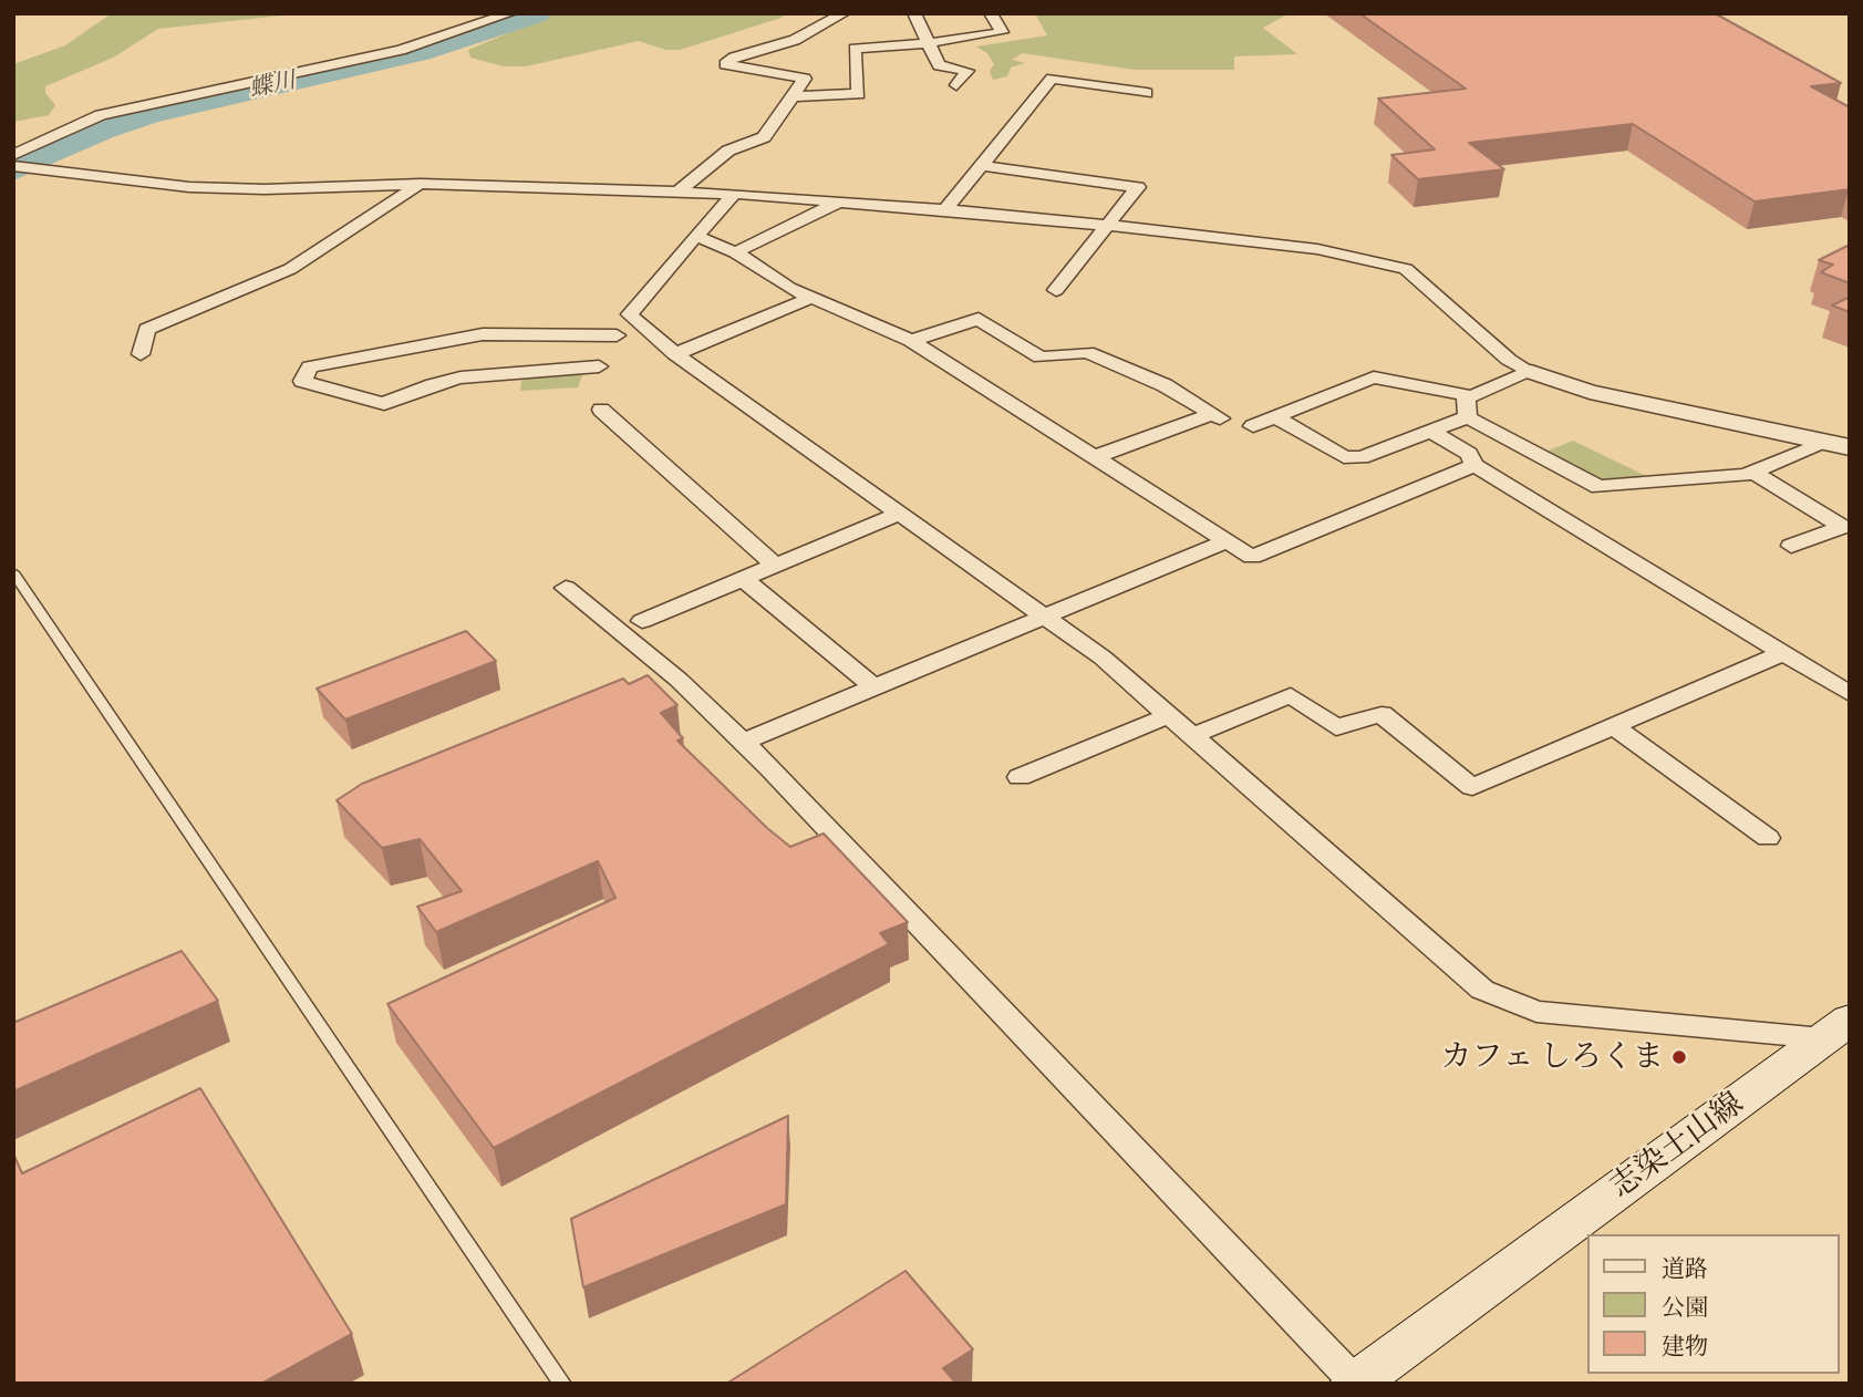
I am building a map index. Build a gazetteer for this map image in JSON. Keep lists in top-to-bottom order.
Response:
{
  "streets": {
    "main road": ["志染土山線"]
  },
  "water": ["蝶川"],
  "places": ["カフェ しろくま"],
  "legend": ["道路", "公園", "建物"]
}
